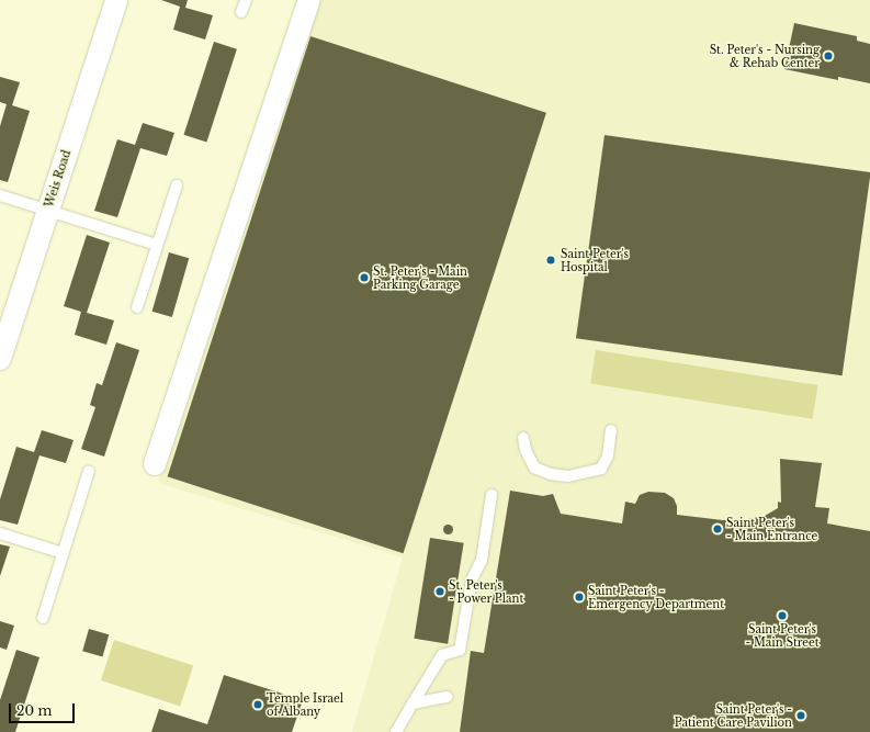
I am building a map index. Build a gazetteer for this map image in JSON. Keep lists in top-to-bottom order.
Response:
{
  "streets": {
    "street": ["Weis Road"]
  },
  "places": [
    "St. Peter's - Nursing & Rehab Center",
    "Saint Peter's Hospital",
    "St. Peter's - Main Parking Garage",
    "Saint Peter's - Main Entrance",
    "St. Peter's - Power Plant",
    "Saint Peter's - Emergency Department",
    "Saint Peter's - Main Street",
    "Temple Israel of Albany",
    "Saint Peter's - Patient Care Pavilion"
  ],
  "scale_bar": "20 m"
}
